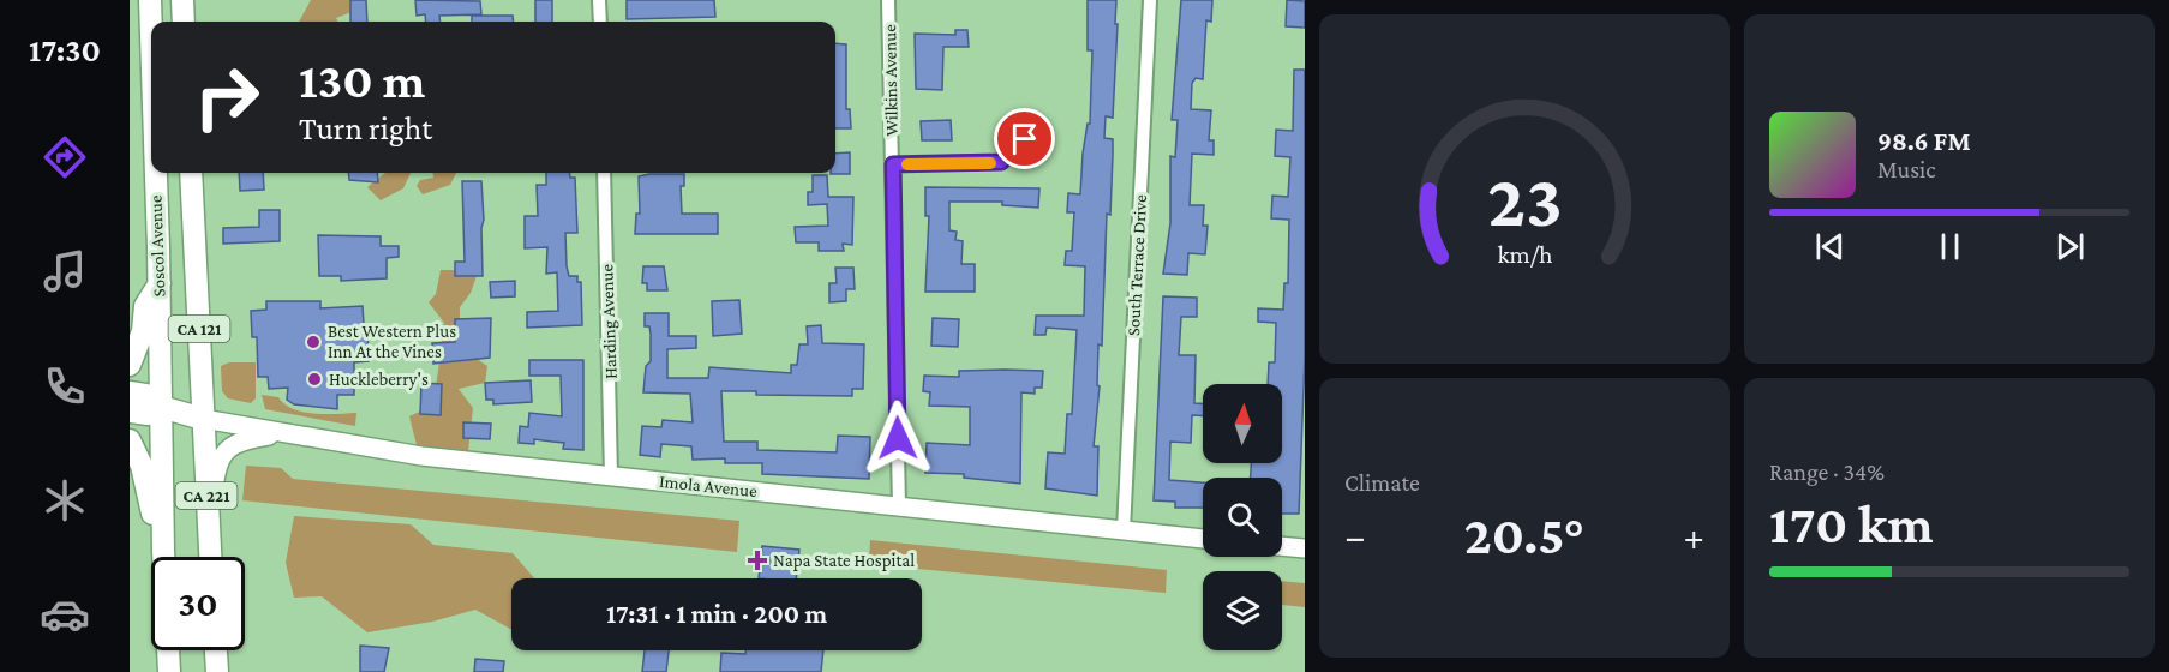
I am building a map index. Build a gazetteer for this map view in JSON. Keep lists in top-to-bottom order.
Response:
{
  "streets": {
    "main road": ["Soscol Avenue", "CA 121", "CA 221"],
    "street": [
      "Wilkins Avenue",
      "South Terrace Drive",
      "Harding Avenue",
      "Imola Avenue"
    ]
  },
  "crossings": [
    ["Wilkins Avenue", "Imola Avenue"],
    ["Soscol Avenue", "CA 121"],
    ["Soscol Avenue", "Imola Avenue"],
    ["Soscol Avenue", "CA 221"],
    ["South Terrace Drive", "Imola Avenue"],
    ["Harding Avenue", "Imola Avenue"],
    ["Imola Avenue", "CA 221"]
  ],
  "places": {
    "other": ["Best Western Plus Inn At the Vines", "Huckleberry's"],
    "health": ["Napa State Hospital"]
  },
  "north": "top",
  "page": {
    "tabs": "17:30",
    "turn": ["130 m", "Turn right"],
    "song": ["98.6 FM", "Music"],
    "tile": [
      "Climate",
      ["Range · 34%", "170 km"]
    ],
    "heat": ["−", "20.5°", "+"],
    "limit": "30",
    "trip": "17:31 · 1 min · 200 m",
    "gauge": ["23", "km/h"]
  }
}
